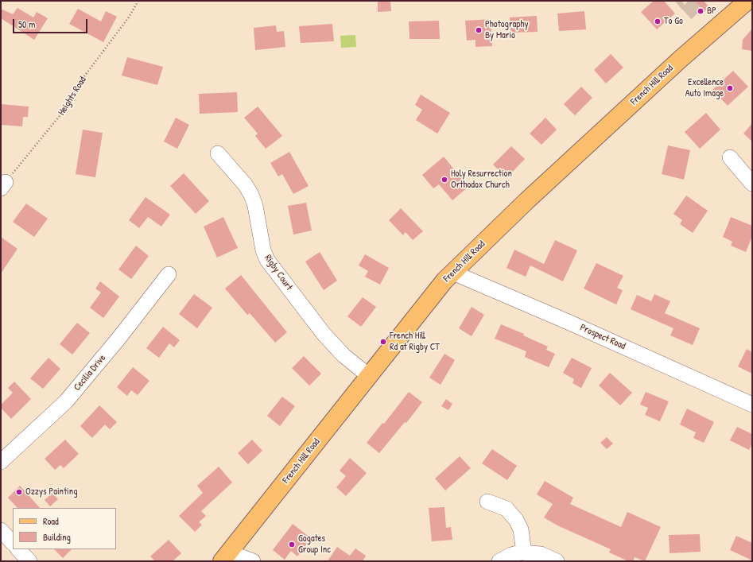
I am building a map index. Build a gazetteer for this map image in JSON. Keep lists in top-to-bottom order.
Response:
{
  "streets": {
    "main road": ["French Hill Road"],
    "street": ["Rigby Court", "Prospect Road", "Cecilia Drive"],
    "path": ["Heights Road"]
  },
  "crossings": [
    ["French Hill Road", "Rigby Court"],
    ["French Hill Road", "Prospect Road"]
  ],
  "places": [
    "BP",
    "To Go",
    "Photography By Mario",
    "Excellence Auto Image",
    "Holy Resurrection Orthodox Church",
    "French Hill Rd at Rigby CT",
    "Ozzys Painting",
    "Gogates Group Inc"
  ],
  "legend": ["Road", "Building"],
  "scale_bar": "50 m"
}
